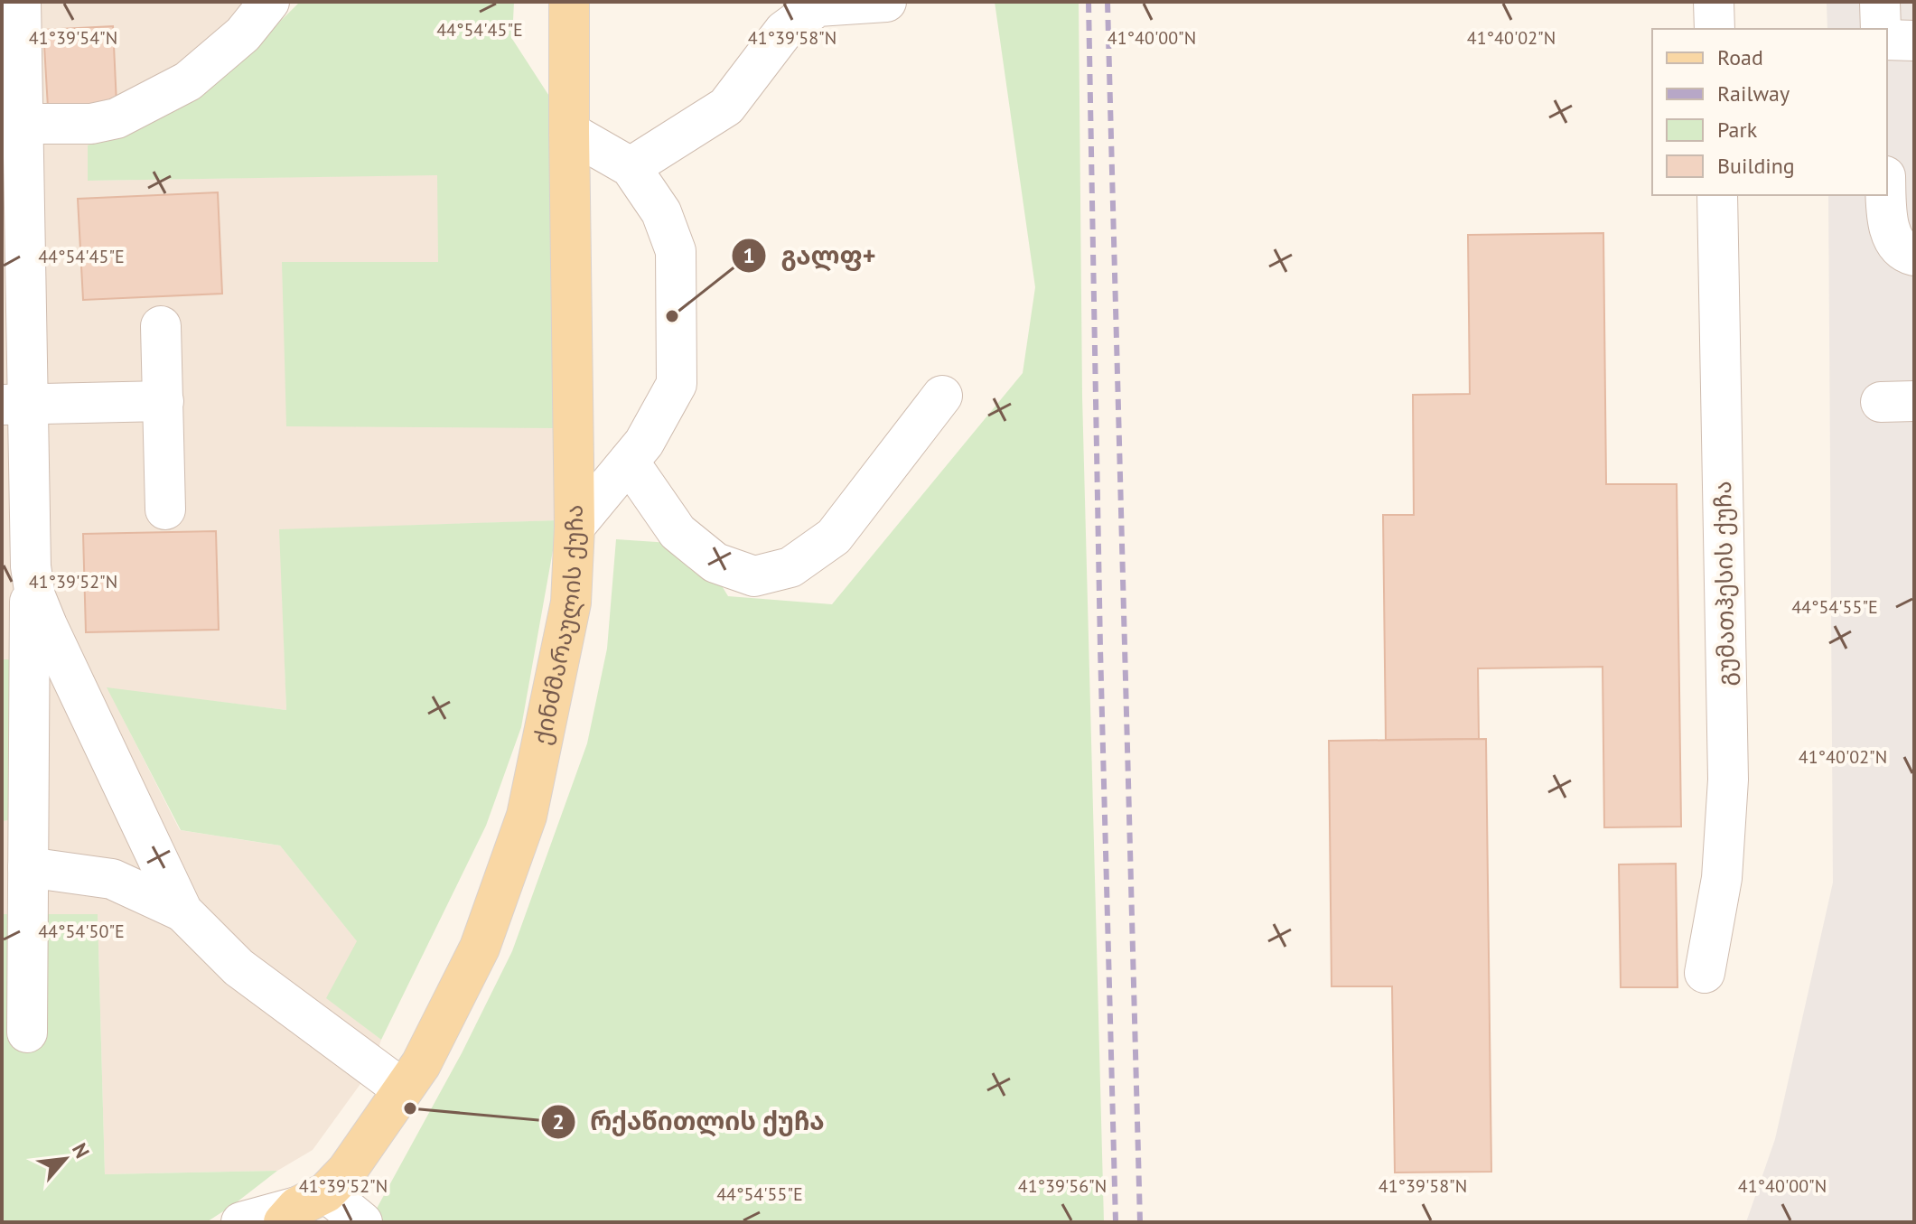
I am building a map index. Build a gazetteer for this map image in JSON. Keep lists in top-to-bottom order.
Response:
{
  "streets": {
    "main road": ["ქინძმარაულის ქუჩა"],
    "street": ["გუმათჰესის ქუჩა"]
  },
  "places": ["გალფ+", "რქაწითლის ქუჩა"],
  "legend": [
    "Road",
    "Railway",
    "Park",
    "Building"
  ],
  "north": "top right",
  "coordinates": [
    "44°54'45\"E",
    "41°39'54\"N",
    "41°39'58\"N",
    "41°40'00\"N",
    "41°40'02\"N",
    "41°39'52\"N",
    "44°54'55\"E",
    "44°54'50\"E",
    "41°39'56\"N"
  ]
}
